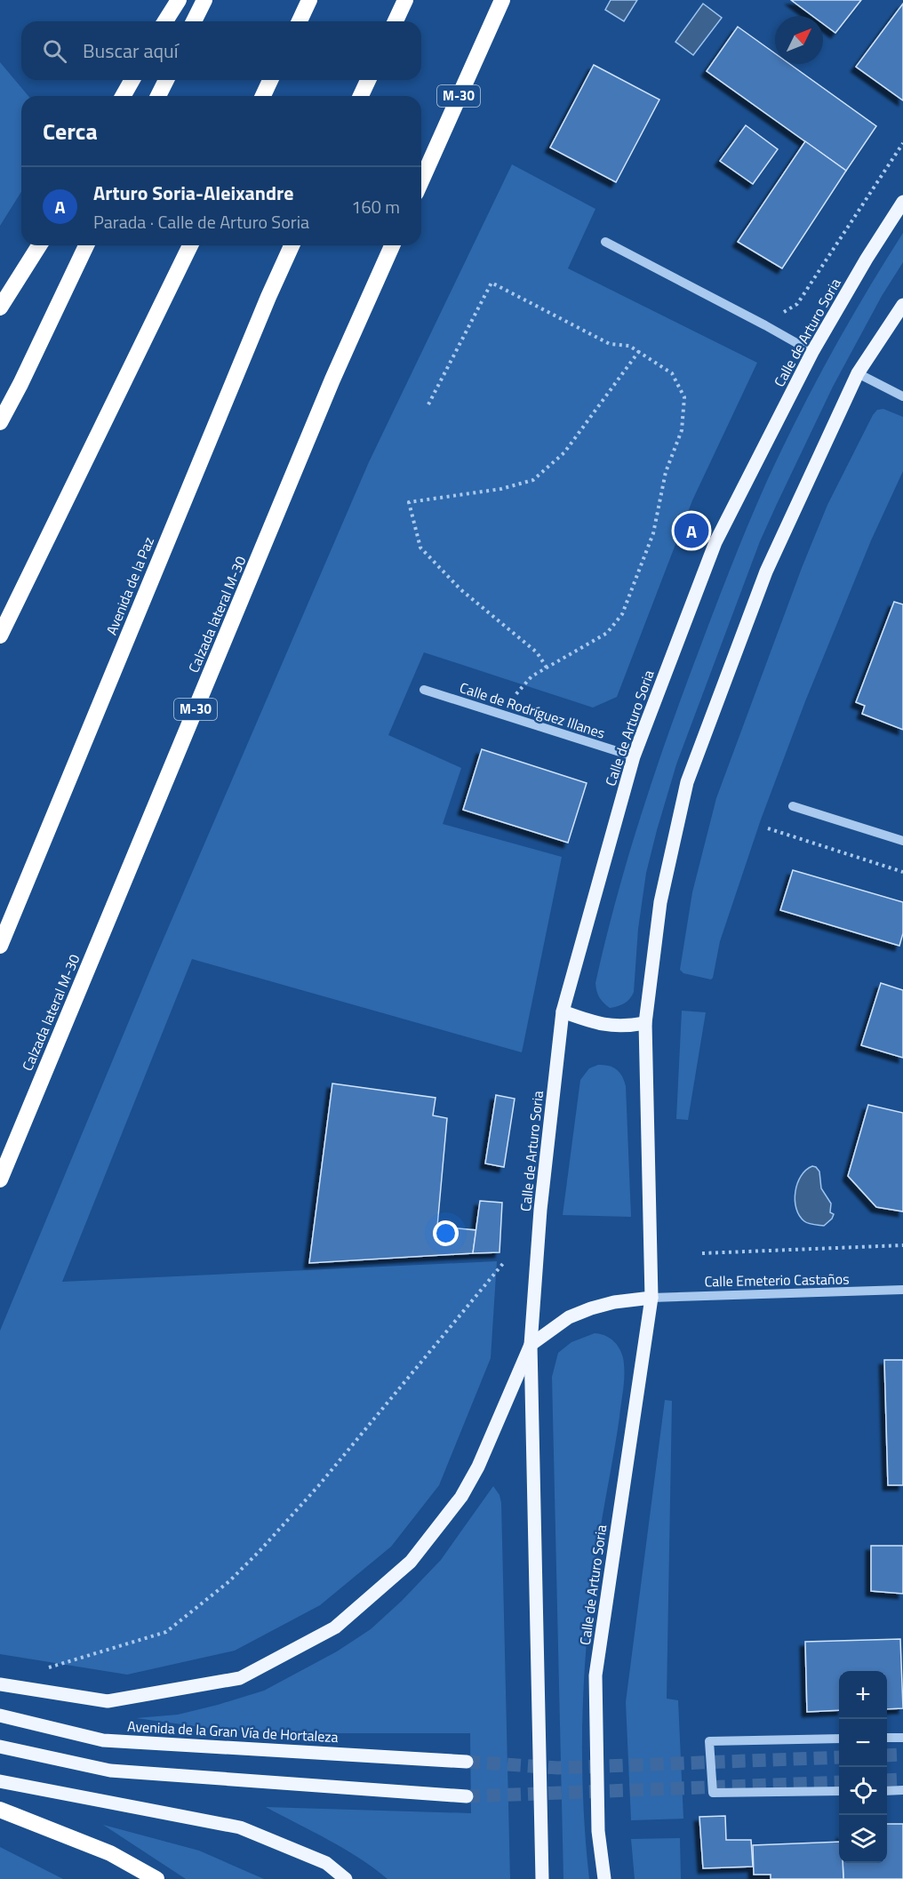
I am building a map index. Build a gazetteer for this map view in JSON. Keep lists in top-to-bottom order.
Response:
{
  "streets": {
    "highway": ["M-30", "Avenida de la Paz", "Calzada lateral M-30"],
    "main road": ["Calle de Arturo Soria", "Avenida de la Gran Vía de Hortaleza"],
    "street": ["Calle de Rodríguez Illanes", "Calle Emeterio Castaños"]
  },
  "crossings": [
    ["Calle de Arturo Soria", "Calle de Rodríguez Illanes"],
    ["Calle de Arturo Soria", "Calle Emeterio Castaños"]
  ],
  "north": "top right",
  "page": {
    "search": "Buscar aquí",
    "heading": "Cerca",
    "list": [
      {
        "mark": "A",
        "name": "Arturo Soria-Aleixandre",
        "note": "Parada · Calle de Arturo Soria",
        "value": "160 m"
      }
    ],
    "pins": "A",
    "map_buttons": ["+", "−"]
  }
}
